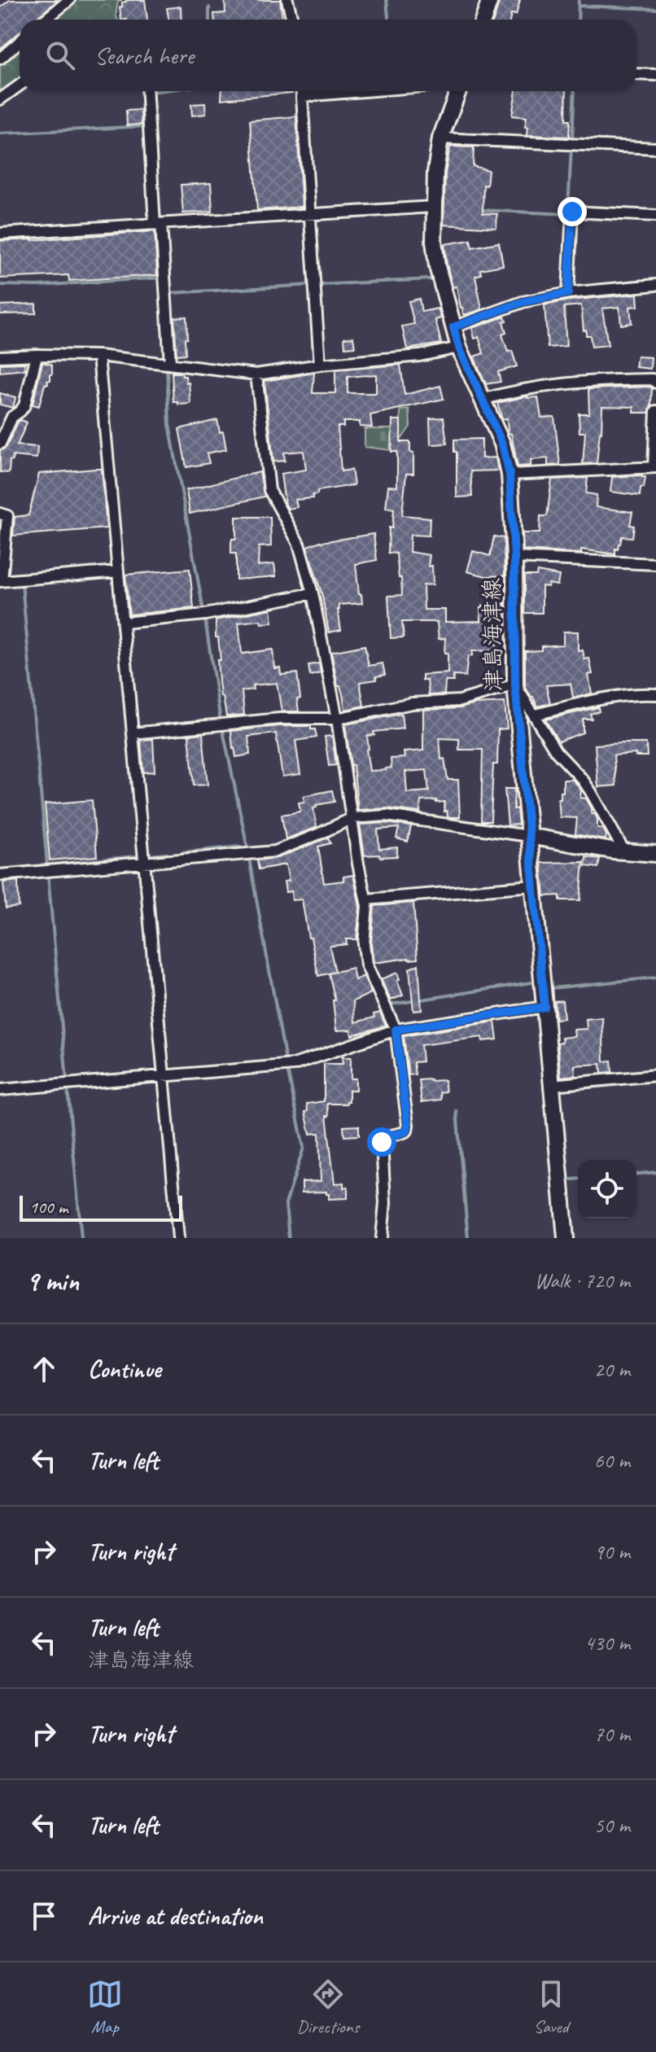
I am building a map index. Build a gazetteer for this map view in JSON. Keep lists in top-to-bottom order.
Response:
{
  "streets": {
    "main road": ["津島海津線"]
  },
  "scale_bar": "100 m",
  "page": {
    "search": "Search here",
    "scale": "100 m",
    "heading": ["9 min", "Walk · 720 m"],
    "list": [
      ["Continue", "20 m"],
      ["Turn left", "60 m"],
      ["Turn right", "90 m"],
      ["Turn left", "津島海津線", "430 m"],
      ["Turn right", "70 m"],
      ["Turn left", "50 m"],
      "Arrive at destination"
    ],
    "nav": ["Map", "Directions", "Saved"]
  }
}
